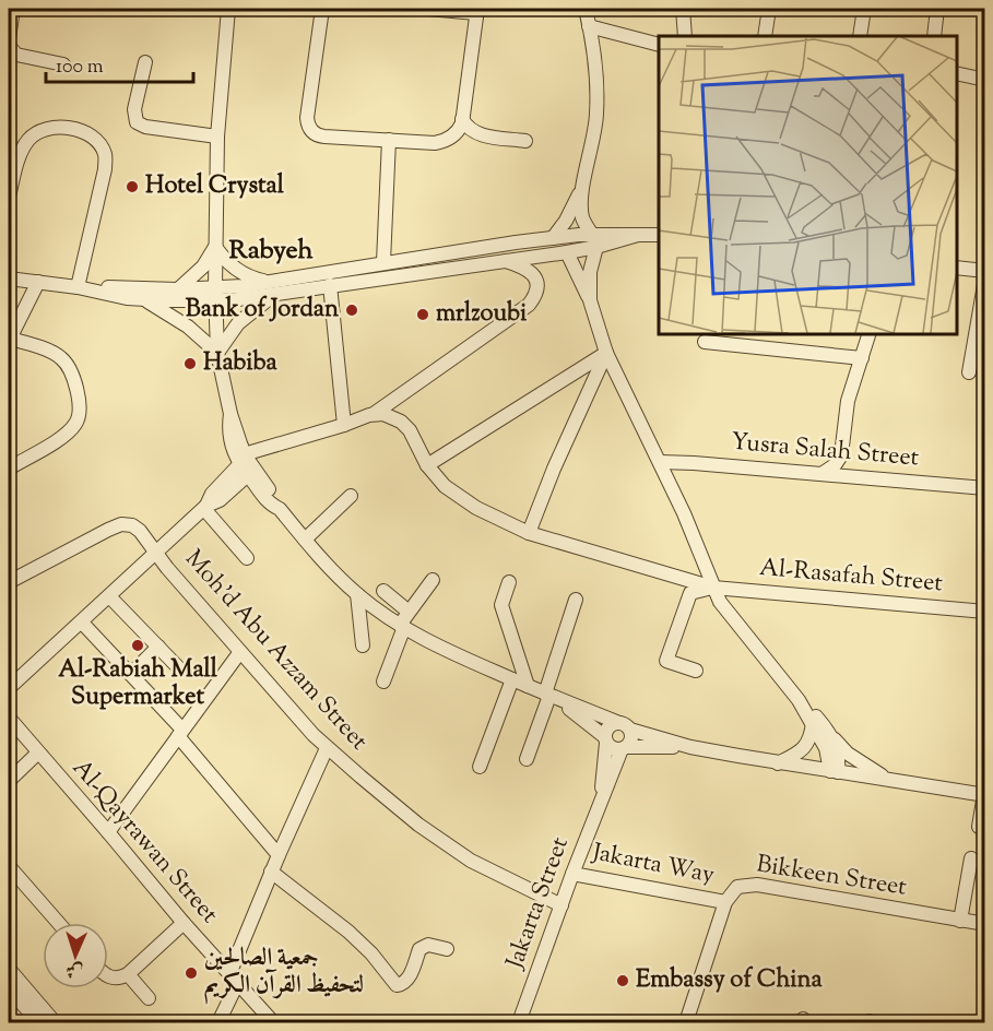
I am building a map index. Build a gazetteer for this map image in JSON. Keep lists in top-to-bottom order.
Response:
{
  "streets": {
    "street": [
      "Yusra Salah Street",
      "Al-Rasafah Street",
      "Moh'd Abu Azzam Street",
      "Al-Qayrawan Street",
      "Jakarta Way",
      "Bikkeen Street",
      "Jakarta Street"
    ]
  },
  "crossings": [
    ["Moh'd Abu Azzam Street", "Jakarta Street"],
    ["Jakarta Way", "Bikkeen Street"],
    ["Jakarta Way", "Jakarta Street"]
  ],
  "districts": ["Rabyeh"],
  "places": [
    "Hotel Crystal",
    "Bank of Jordan",
    "mrlzoubi",
    "Habiba",
    "Al-Rabiah Mall Supermarket",
    "جمعية الصالحين لتحفيظ القرآن الكريم",
    "Embassy of China"
  ],
  "scale_bar": "100 m",
  "north": "bottom"
}
